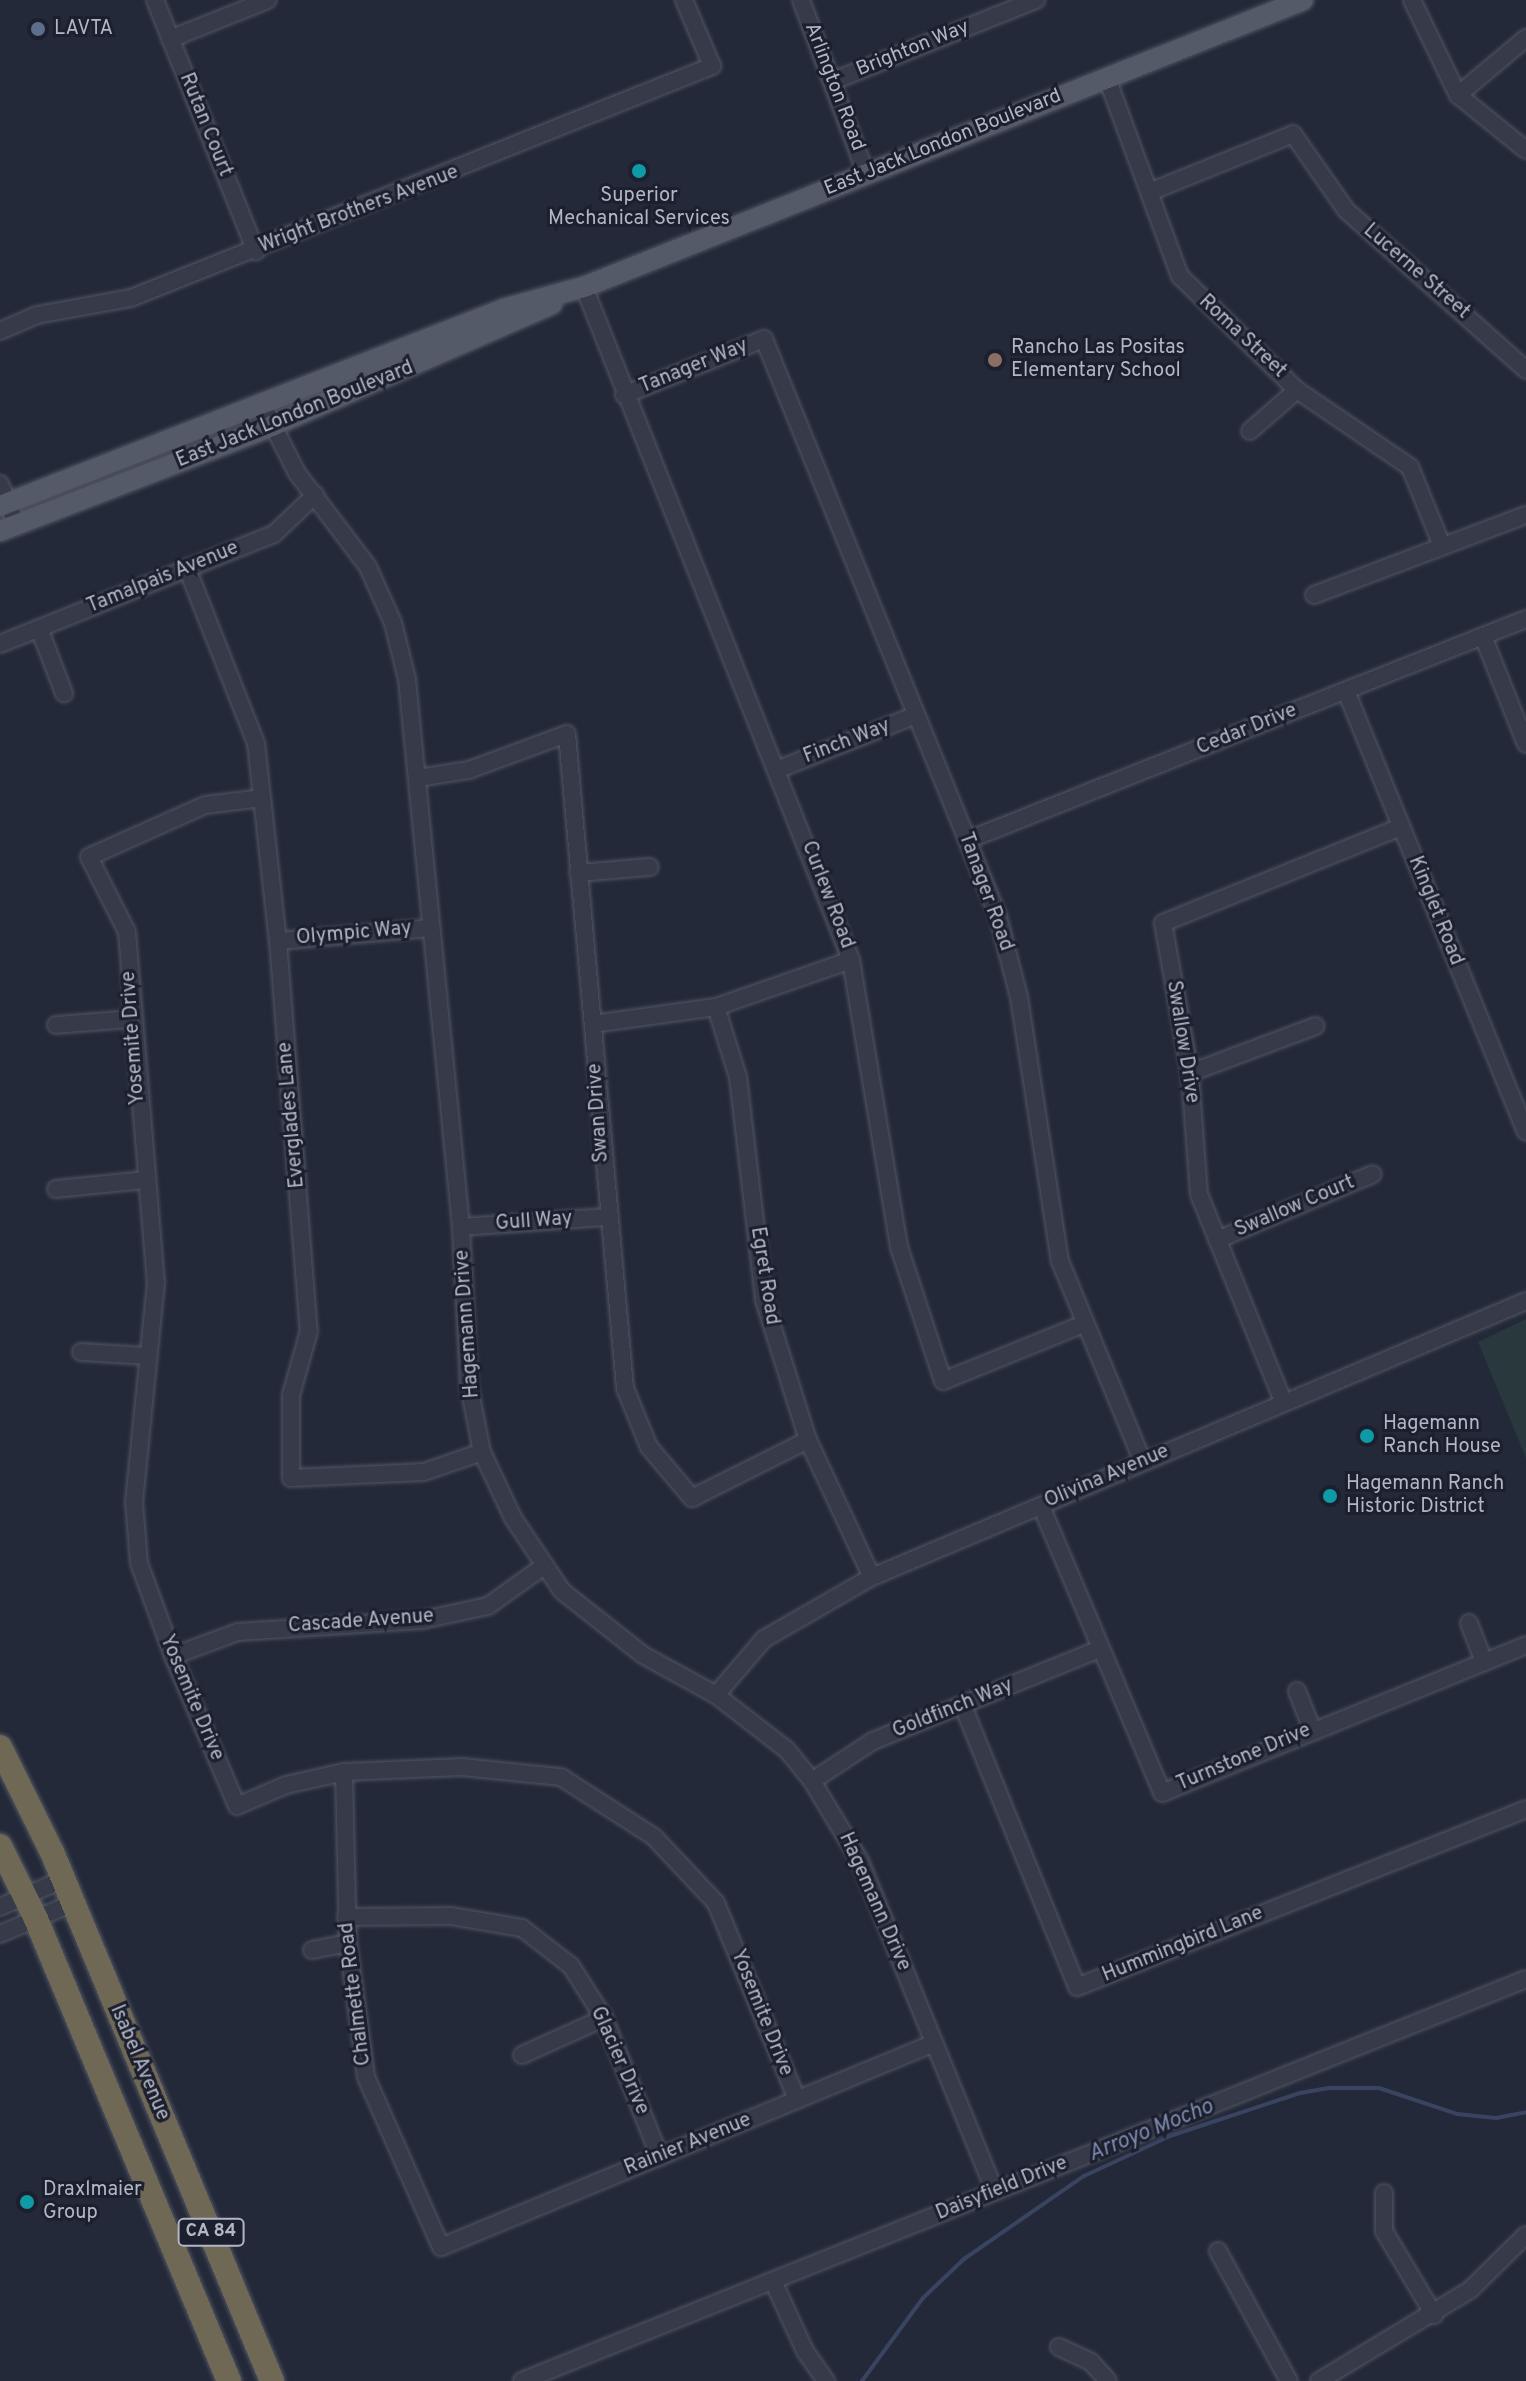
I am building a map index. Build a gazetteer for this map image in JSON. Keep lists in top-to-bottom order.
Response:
{
  "streets": {
    "highway": ["Isabel Avenue", "CA 84"],
    "main road": ["East Jack London Boulevard"],
    "street": [
      "Brighton Way",
      "Arlington Road",
      "Rutan Court",
      "Wright Brothers Avenue",
      "Lucerne Street",
      "Roma Street",
      "Tanager Way",
      "Tamalpais Avenue",
      "Cedar Drive",
      "Finch Way",
      "Tanager Road",
      "Curlew Road",
      "Kinglet Road",
      "Olympic Way",
      "Yosemite Drive",
      "Swallow Drive",
      "Swan Drive",
      "Everglades Lane",
      "Swallow Court",
      "Gull Way",
      "Egret Road",
      "Hagemann Drive",
      "Olivina Avenue",
      "Cascade Avenue",
      "Goldfinch Way",
      "Turnstone Drive",
      "Hummingbird Lane",
      "Chalmette Road",
      "Glacier Drive",
      "Rainier Avenue",
      "Daisyfield Drive"
    ]
  },
  "crossings": [
    ["Brighton Way", "Arlington Road"],
    ["Arlington Road", "East Jack London Boulevard"],
    ["Rutan Court", "Wright Brothers Avenue"],
    ["East Jack London Boulevard", "Roma Street"],
    ["East Jack London Boulevard", "Curlew Road"],
    ["East Jack London Boulevard", "Hagemann Drive"],
    ["Lucerne Street", "Roma Street"],
    ["Tanager Way", "Tanager Road"],
    ["Tanager Way", "Curlew Road"],
    ["Tamalpais Avenue", "Everglades Lane"],
    ["Tamalpais Avenue", "Hagemann Drive"],
    ["Cedar Drive", "Tanager Road"],
    ["Cedar Drive", "Kinglet Road"],
    ["Finch Way", "Tanager Road"],
    ["Finch Way", "Curlew Road"],
    ["Tanager Road", "Curlew Road"],
    ["Tanager Road", "Olivina Avenue"],
    ["Kinglet Road", "Swallow Drive"],
    ["Olympic Way", "Everglades Lane"],
    ["Olympic Way", "Hagemann Drive"],
    ["Yosemite Drive", "Everglades Lane"],
    ["Yosemite Drive", "Cascade Avenue"],
    ["Yosemite Drive", "Chalmette Road"],
    ["Yosemite Drive", "Rainier Avenue"],
    ["Swallow Drive", "Swallow Court"],
    ["Swallow Drive", "Olivina Avenue"],
    ["Swan Drive", "Gull Way"],
    ["Swan Drive", "Egret Road"],
    ["Swan Drive", "Hagemann Drive"],
    ["Everglades Lane", "Hagemann Drive"],
    ["Gull Way", "Hagemann Drive"],
    ["Egret Road", "Olivina Avenue"],
    ["Hagemann Drive", "Olivina Avenue"],
    ["Hagemann Drive", "Cascade Avenue"],
    ["Hagemann Drive", "Goldfinch Way"],
    ["Hagemann Drive", "Rainier Avenue"],
    ["Hagemann Drive", "Daisyfield Drive"],
    ["Olivina Avenue", "Turnstone Drive"],
    ["Goldfinch Way", "Turnstone Drive"],
    ["Goldfinch Way", "Hummingbird Lane"],
    ["Chalmette Road", "Glacier Drive"],
    ["Chalmette Road", "Rainier Avenue"],
    ["Glacier Drive", "Rainier Avenue"]
  ],
  "water": ["Arroyo Mocho"],
  "places": [
    "LAVTA",
    "Superior Mechanical Services",
    "Rancho Las Positas Elementary School",
    "Hagemann Ranch House",
    "Hagemann Ranch Historic District",
    "Draxlmaier Group"
  ]
}
